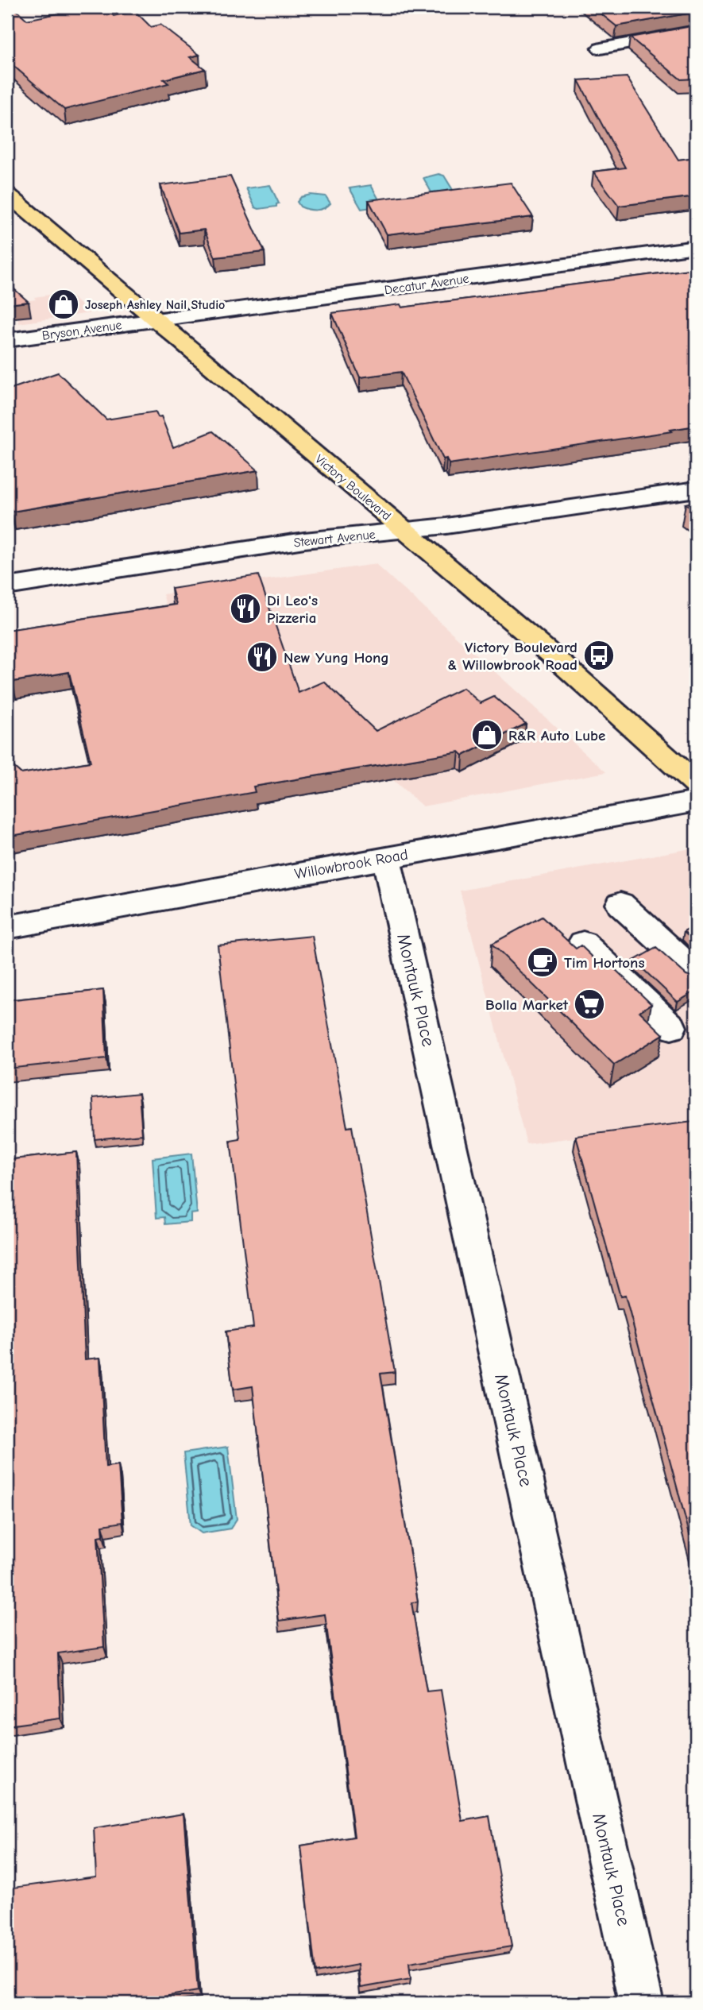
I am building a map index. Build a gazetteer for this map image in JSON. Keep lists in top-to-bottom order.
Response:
{
  "streets": {
    "main road": ["Victory Boulevard"],
    "street": [
      "Decatur Avenue",
      "Bryson Avenue",
      "Stewart Avenue",
      "Willowbrook Road",
      "Montauk Place"
    ]
  },
  "crossings": [
    ["Decatur Avenue", "Bryson Avenue"],
    ["Decatur Avenue", "Victory Boulevard"],
    ["Bryson Avenue", "Victory Boulevard"],
    ["Victory Boulevard", "Stewart Avenue"],
    ["Willowbrook Road", "Montauk Place"]
  ],
  "places": {
    "shop": ["Joseph Ashley Nail Studio", "R&R Auto Lube"],
    "restaurant": ["Di Leo's Pizzeria", "New Yung Hong"],
    "bus stop": ["Victory Boulevard & Willowbrook Road"],
    "cafe": ["Tim Hortons"],
    "supermarket": ["Bolla Market"]
  }
}
